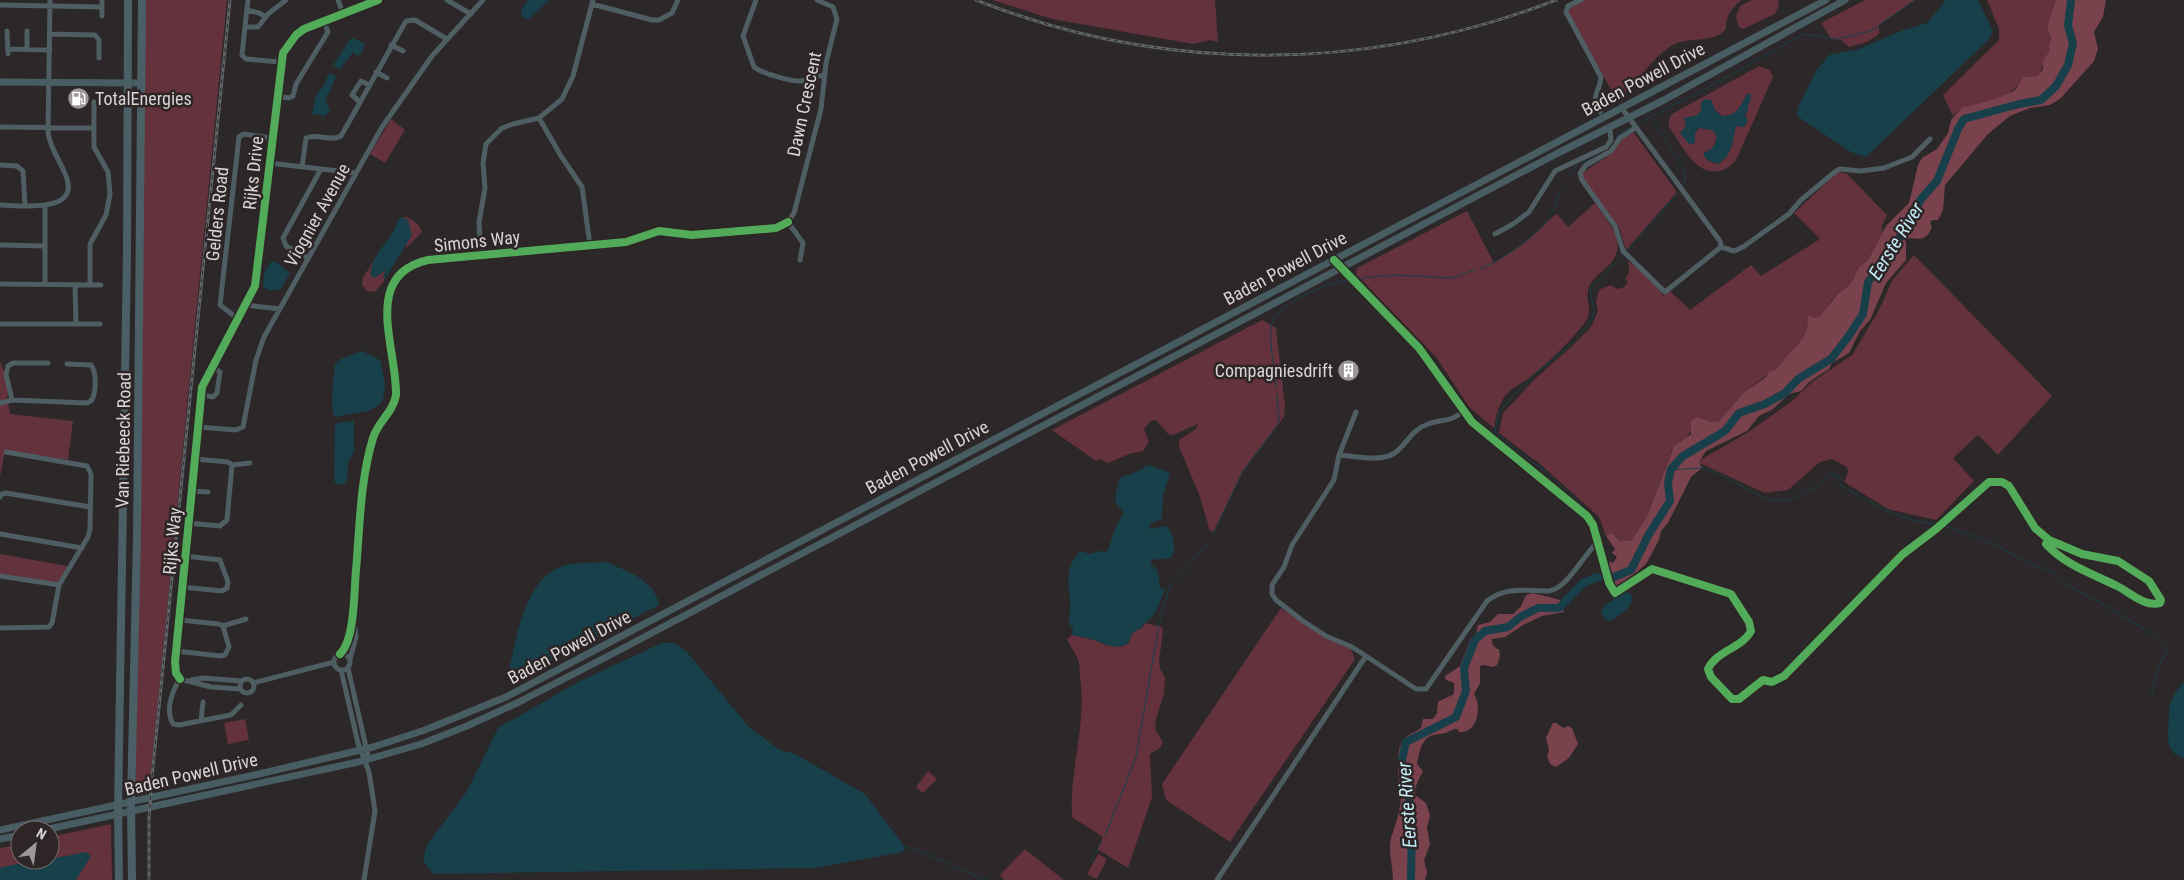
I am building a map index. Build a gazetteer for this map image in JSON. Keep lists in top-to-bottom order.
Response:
{
  "streets": {
    "main road": ["Baden Powell Drive", "Van Riebeeck Road"],
    "street": [
      "Dawn Crescent",
      "Rijks Drive",
      "Gelders Road",
      "Viognier Avenue",
      "Simons Way",
      "Rijks Way"
    ]
  },
  "crossings": [
    ["Dawn Crescent", "Simons Way"],
    ["Rijks Drive", "Gelders Road"],
    ["Rijks Drive", "Rijks Way"],
    ["Viognier Avenue", "Rijks Way"]
  ],
  "water": ["Eerste River"],
  "places": {
    "fuel station": ["TotalEnergies"],
    "building": ["Compagniesdrift"]
  },
  "north": "top right"
}
